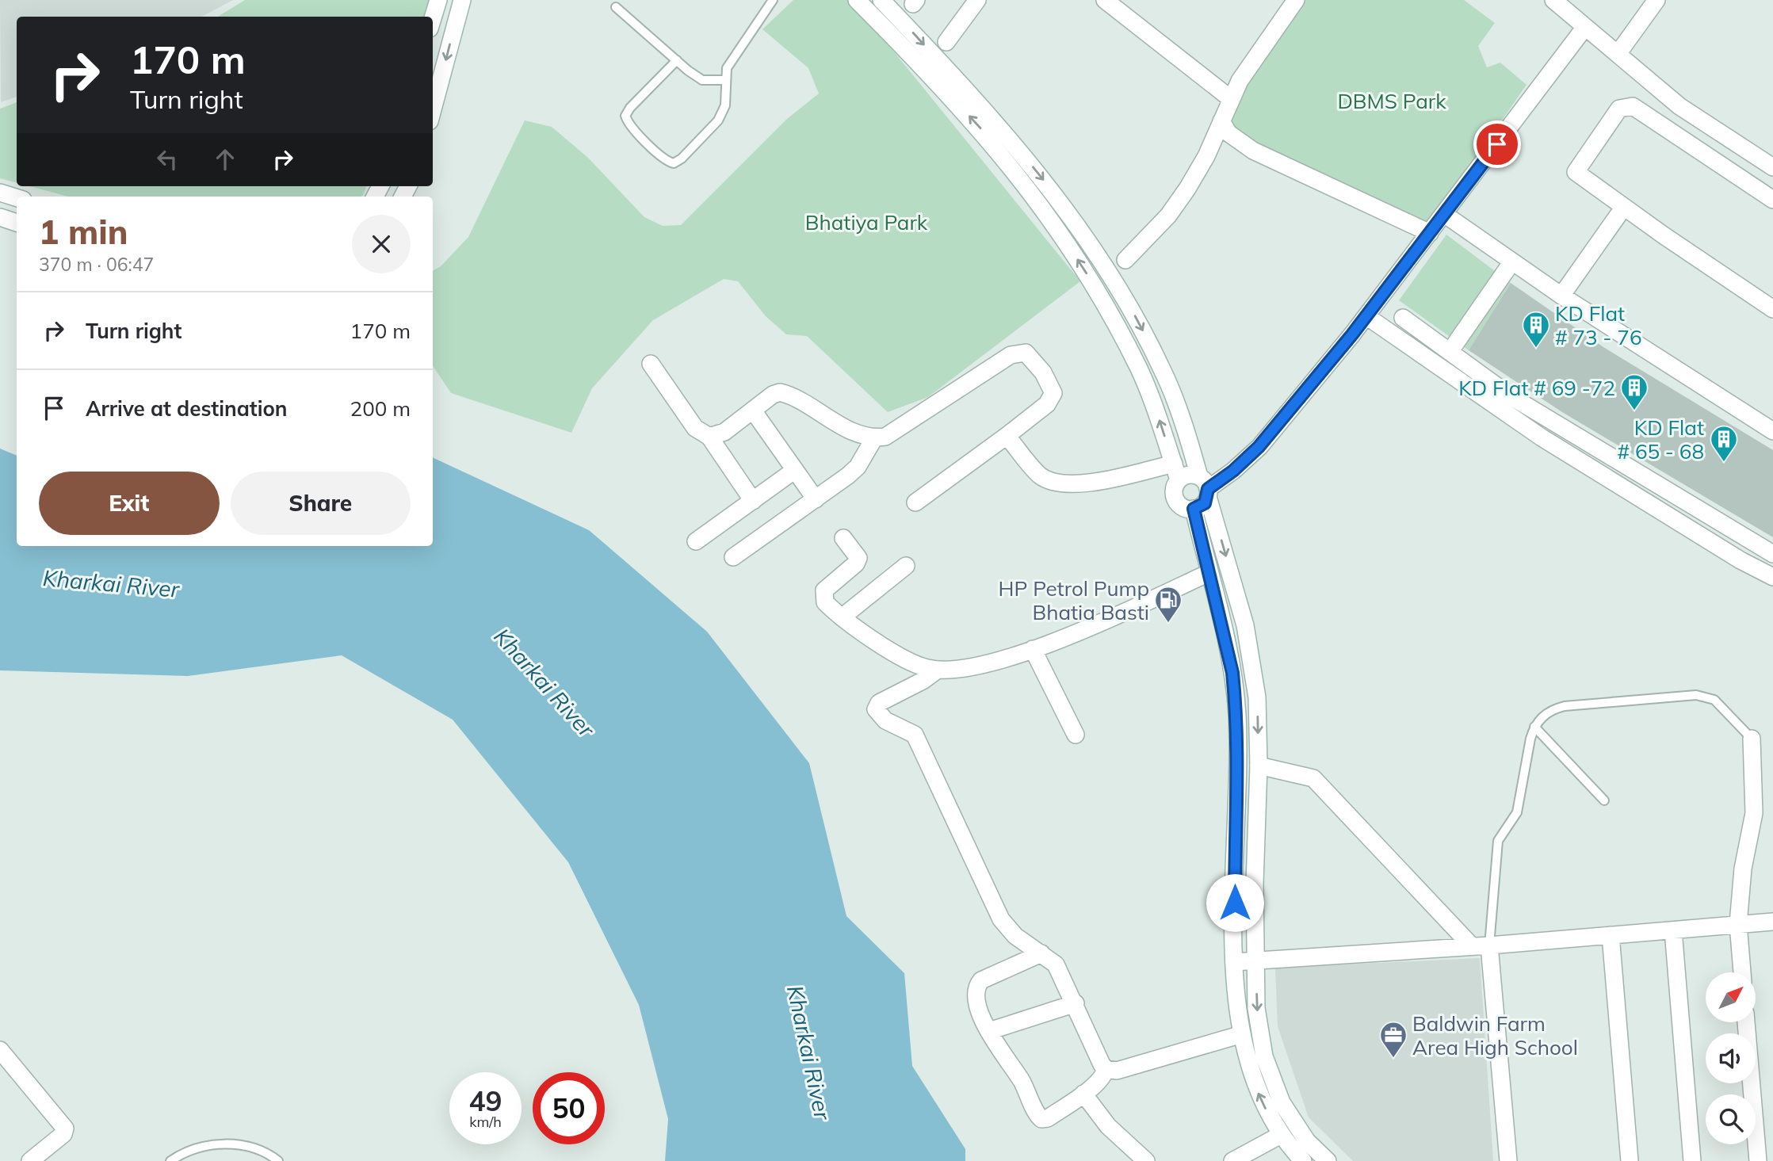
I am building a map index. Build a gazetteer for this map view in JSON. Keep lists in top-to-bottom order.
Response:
{
  "water": ["Kharkai River"],
  "parks": ["DBMS Park", "Bhatiya Park"],
  "places": {
    "building": ["KD Flat # 73 - 76", "KD Flat # 69 -72", "KD Flat # 65 - 68"],
    "fuel station": ["HP Petrol Pump Bhatia Basti"],
    "office": ["Baldwin Farm Area High School"]
  },
  "north": "top right",
  "page": {
    "turn": ["170 m", "Turn right"],
    "heading": ["1 min", "370 m · 06:47"],
    "list": [
      {
        "name": "Turn right",
        "value": "170 m"
      },
      {
        "name": "Arrive at destination",
        "value": "200 m"
      }
    ],
    "buttons": ["Exit", "Share"],
    "speed": "49 km/h",
    "limit": "50"
  }
}
